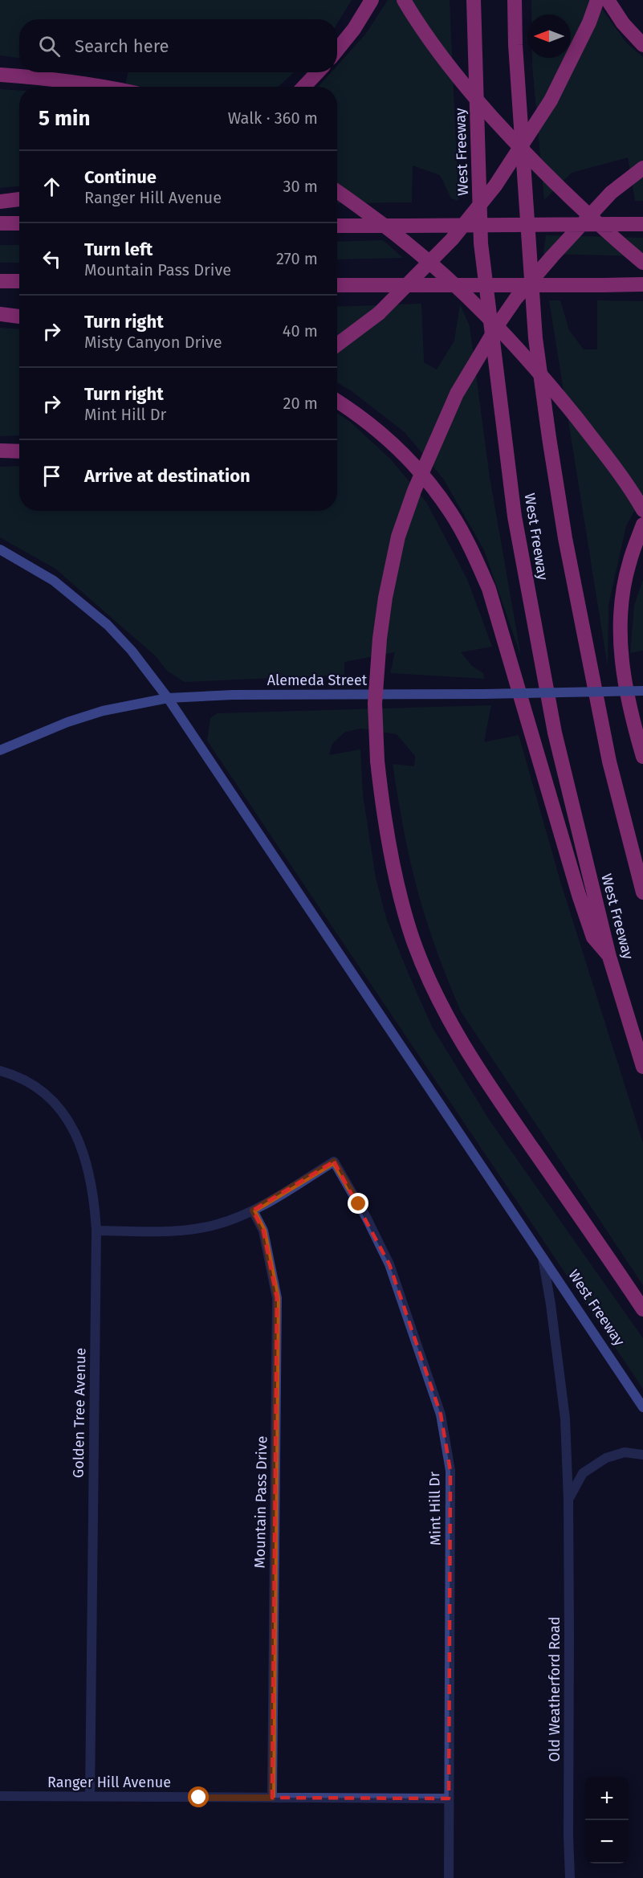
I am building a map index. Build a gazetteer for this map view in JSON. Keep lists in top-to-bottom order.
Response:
{
  "streets": {
    "highway": ["West Freeway"],
    "main road": ["Alemeda Street"],
    "street": [
      "Golden Tree Avenue",
      "Mountain Pass Drive",
      "Mint Hill Dr",
      "Old Weatherford Road",
      "Ranger Hill Avenue"
    ]
  },
  "crossings": [
    ["West Freeway", "Alemeda Street"],
    ["West Freeway", "Old Weatherford Road"],
    ["Golden Tree Avenue", "Ranger Hill Avenue"],
    ["Mountain Pass Drive", "Mint Hill Dr"],
    ["Mountain Pass Drive", "Ranger Hill Avenue"],
    ["Mint Hill Dr", "Ranger Hill Avenue"]
  ],
  "north": "left",
  "page": {
    "search": "Search here",
    "heading": ["5 min", "Walk · 360 m"],
    "list": [
      ["Continue", "Ranger Hill Avenue", "30 m"],
      ["Turn left", "Mountain Pass Drive", "270 m"],
      ["Turn right", "Misty Canyon Drive", "40 m"],
      ["Turn right", "Mint Hill Dr", "20 m"],
      "Arrive at destination"
    ],
    "map_buttons": ["+", "−"]
  }
}
